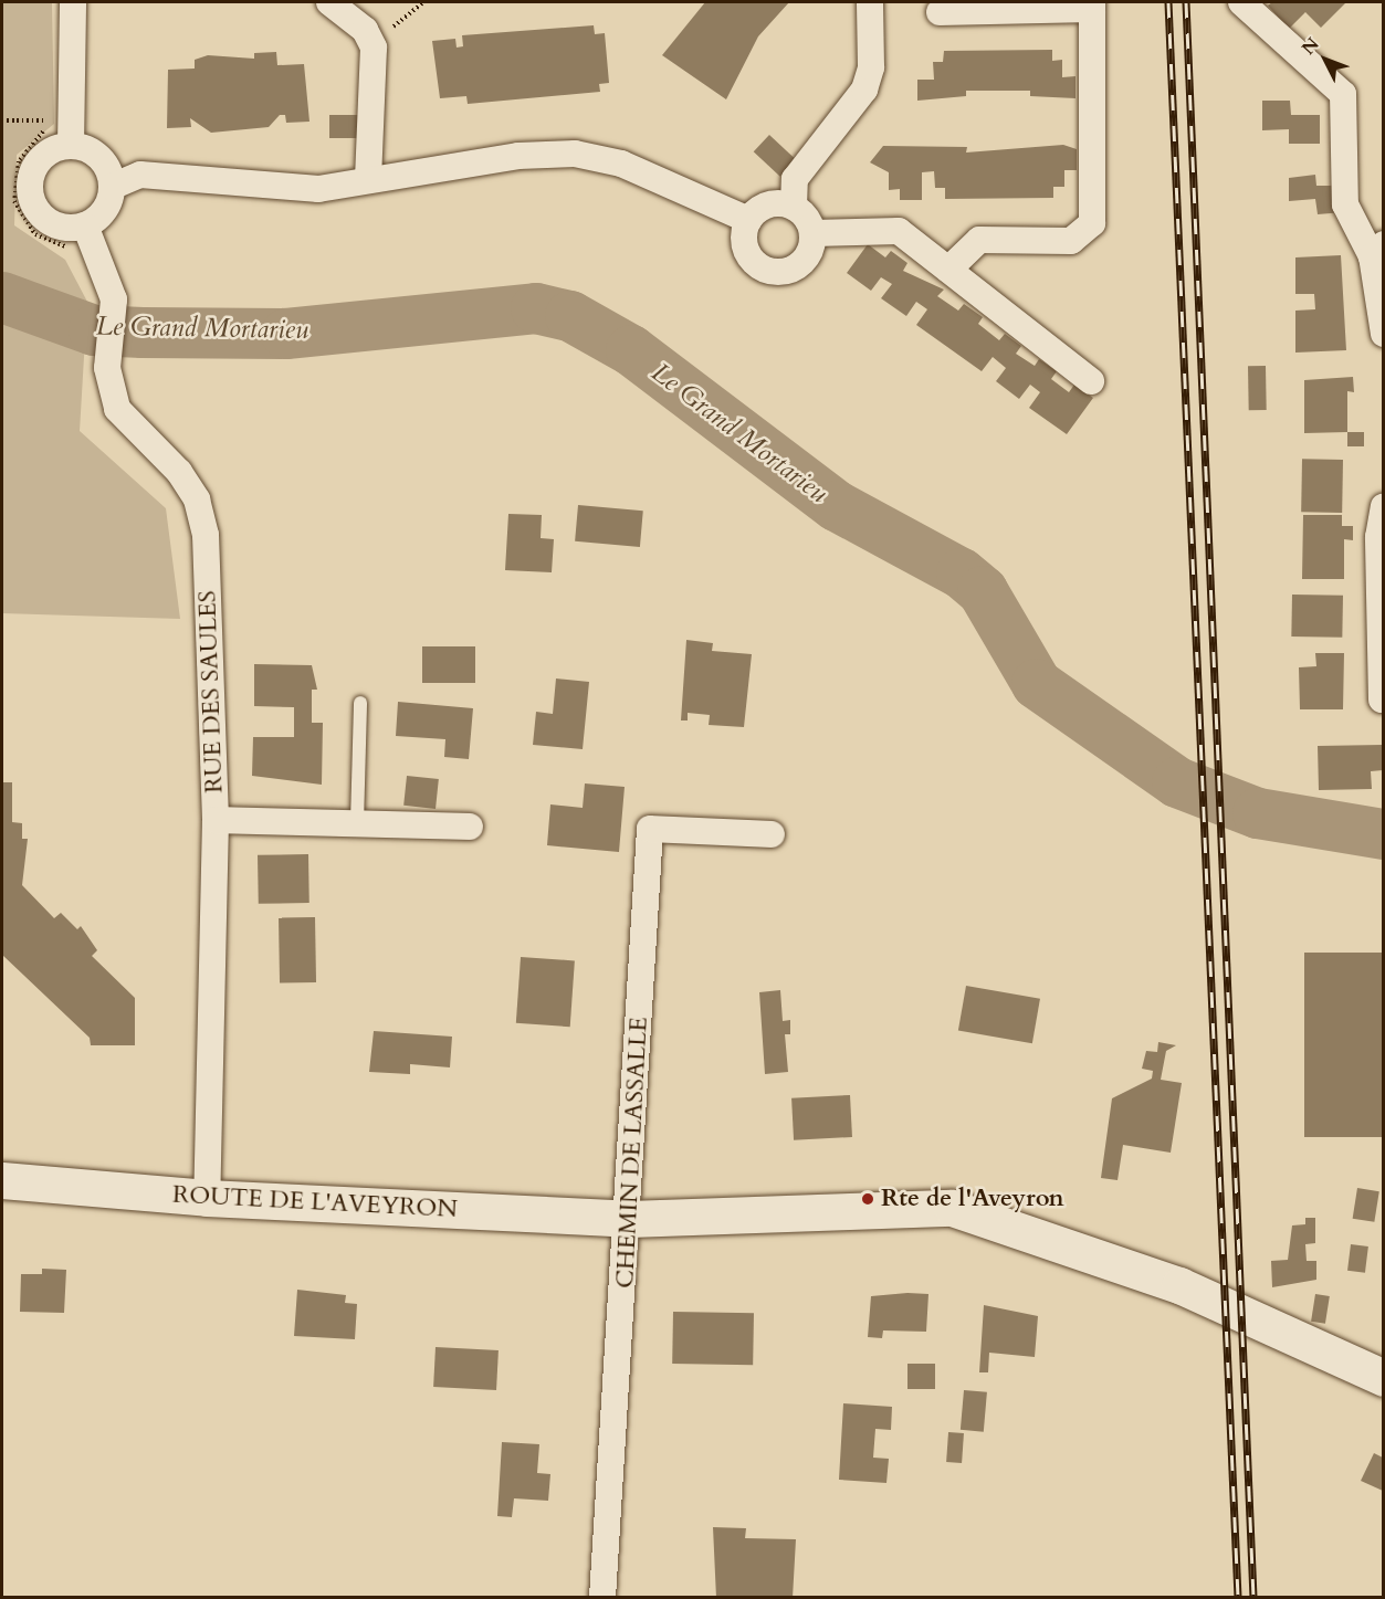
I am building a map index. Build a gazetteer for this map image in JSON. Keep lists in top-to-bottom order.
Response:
{
  "streets": {
    "street": ["RUE DES SAULES", "CHEMIN DE LASSALLE", "ROUTE DE L'AVEYRON"]
  },
  "crossings": [
    ["RUE DES SAULES", "ROUTE DE L'AVEYRON"],
    ["CHEMIN DE LASSALLE", "ROUTE DE L'AVEYRON"]
  ],
  "water": ["Le Grand Mortarieu"],
  "places": ["Rte de l'Aveyron"],
  "north": "top left"
}
